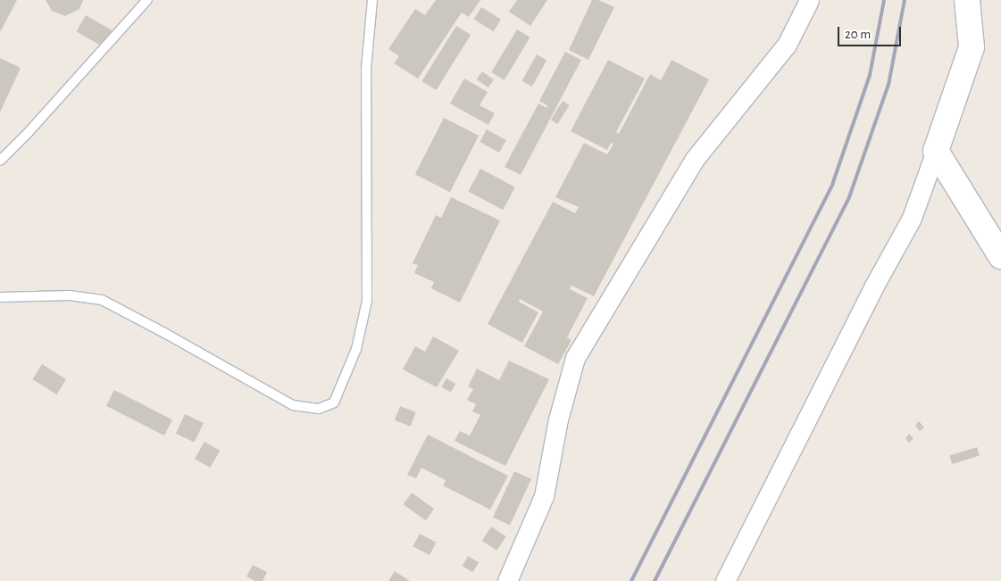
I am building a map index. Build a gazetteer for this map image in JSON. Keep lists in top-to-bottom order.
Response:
{
  "scale_bar": "20 m"
}
